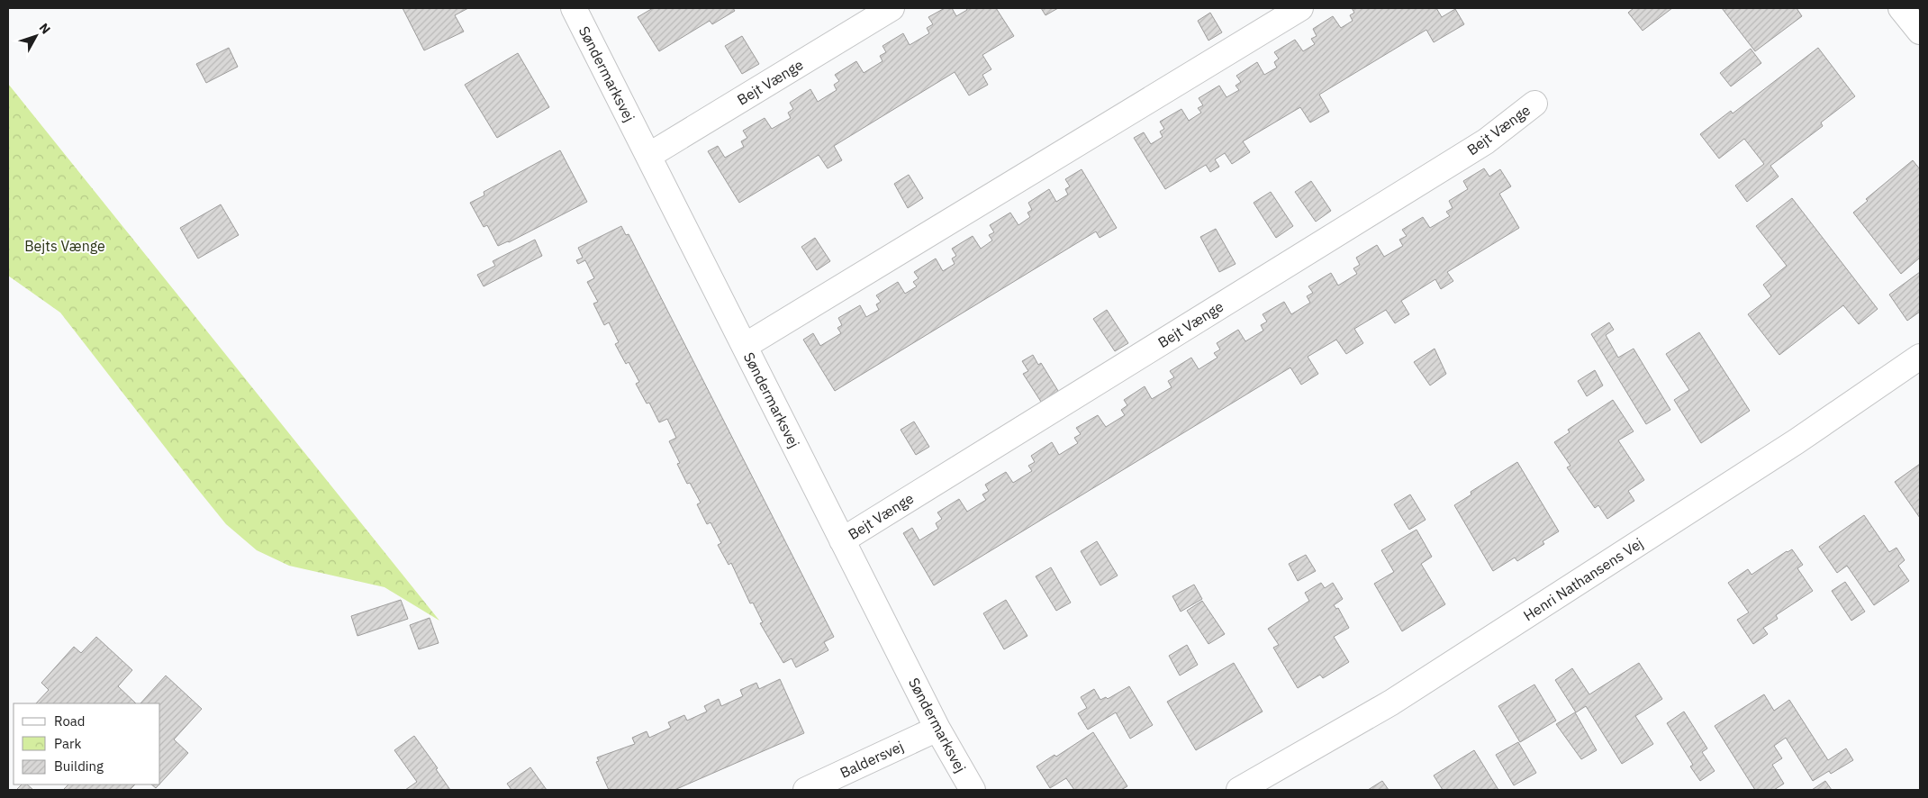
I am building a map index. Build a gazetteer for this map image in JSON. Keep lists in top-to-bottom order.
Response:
{
  "streets": {
    "street": [
      "Søndermarksvej",
      "Bejt Vænge",
      "Henri Nathansens Vej",
      "Baldersvej"
    ]
  },
  "crossings": [
    ["Søndermarksvej", "Bejt Vænge"],
    ["Søndermarksvej", "Baldersvej"]
  ],
  "parks": ["Bejts Vænge"],
  "legend": ["Road", "Park", "Building"],
  "north": "top right"
}
